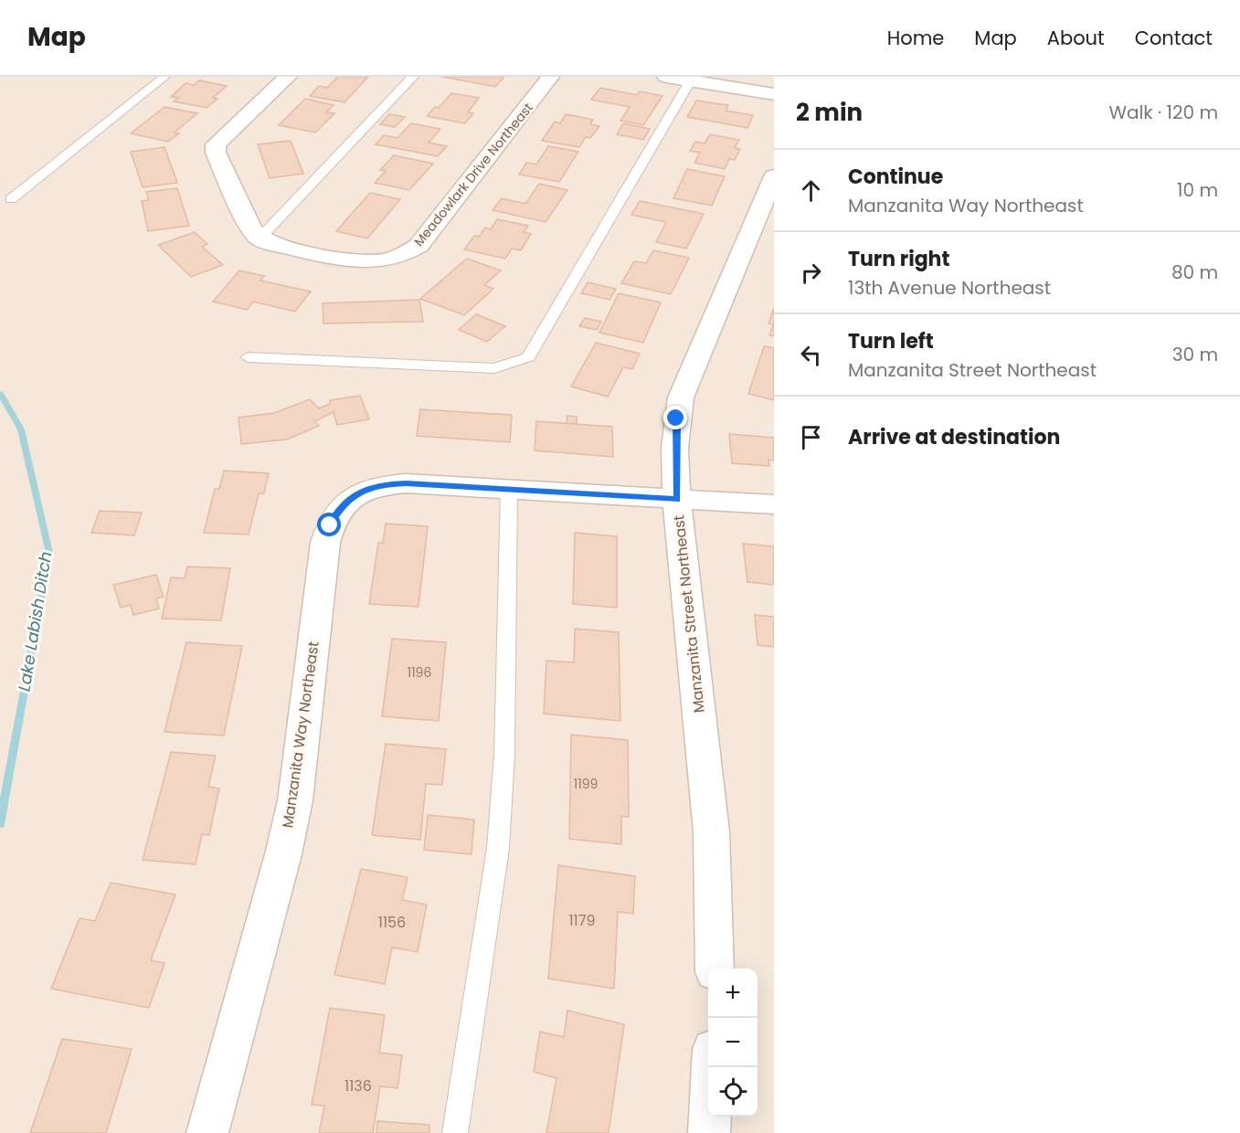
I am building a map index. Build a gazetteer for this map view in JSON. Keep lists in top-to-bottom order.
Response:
{
  "streets": {
    "street": ["Meadowlark Drive Northeast", "Manzanita Street Northeast", "Manzanita Way Northeast"]
  },
  "water": ["Lake Labish Ditch"],
  "house_numbers": [
    "1196",
    "1199",
    "1179",
    "1156",
    "1136"
  ],
  "page": {
    "header": "Map",
    "nav": [
      "Home",
      "Map",
      "About",
      "Contact"
    ],
    "heading": ["2 min", "Walk · 120 m"],
    "list": [
      ["Continue", "Manzanita Way Northeast", "10 m"],
      ["Turn right", "13th Avenue Northeast", "80 m"],
      ["Turn left", "Manzanita Street Northeast", "30 m"],
      "Arrive at destination"
    ],
    "map_buttons": ["+", "−"]
  }
}
